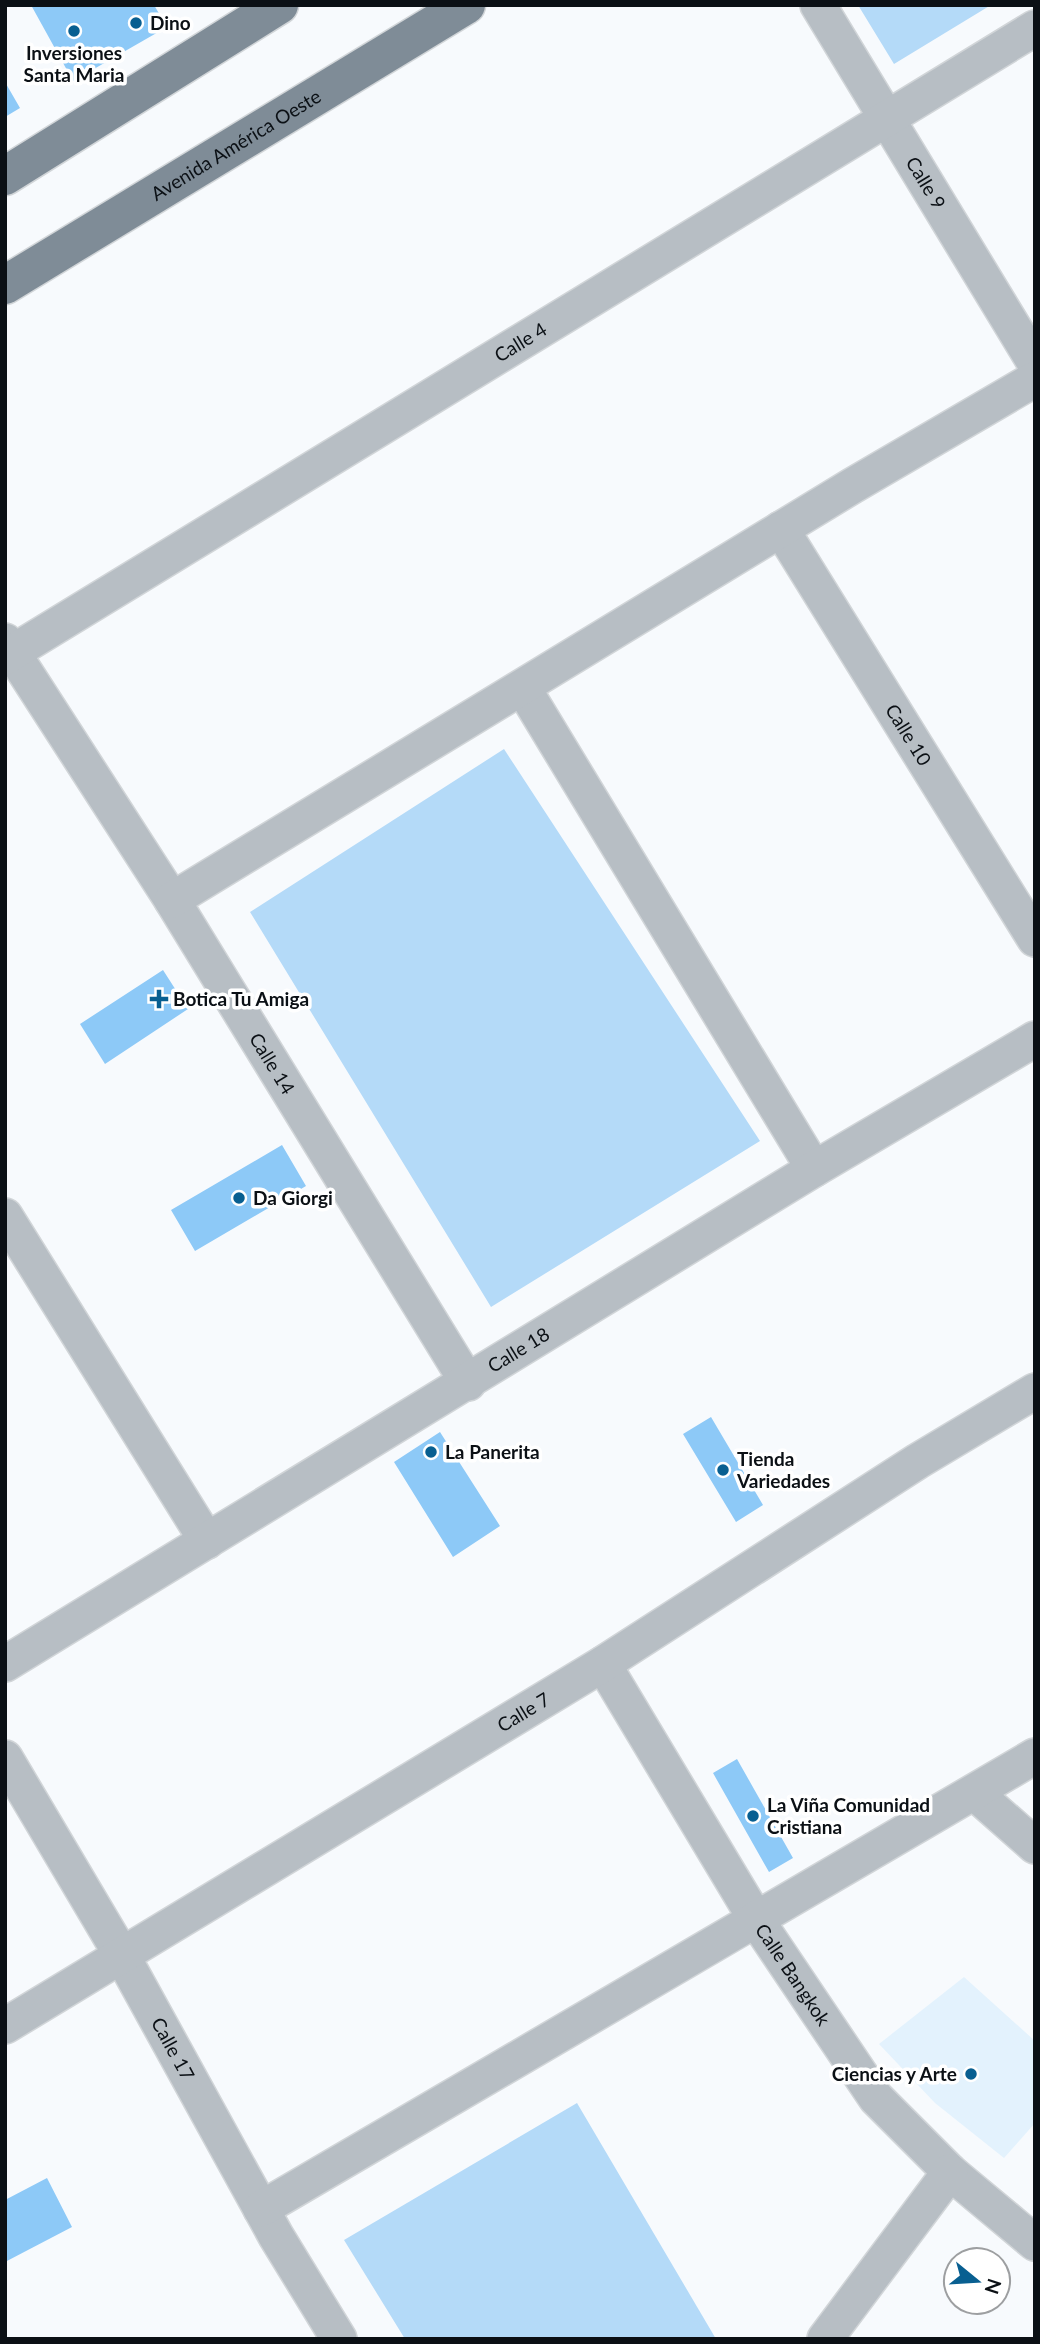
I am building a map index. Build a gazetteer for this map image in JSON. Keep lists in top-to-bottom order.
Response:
{
  "streets": {
    "main road": ["Avenida América Oeste"],
    "street": [
      "Calle 9",
      "Calle 4",
      "Calle 10",
      "Calle 14",
      "Calle 18",
      "Calle 7",
      "Calle Bangkok",
      "Calle 17"
    ]
  },
  "crossings": [
    ["Calle 9", "Calle 4"],
    ["Calle 4", "Calle 14"],
    ["Calle 14", "Calle 18"],
    ["Calle 7", "Calle Bangkok"],
    ["Calle 7", "Calle 17"]
  ],
  "places": {
    "other": [
      "Dino",
      "Inversiones Santa Maria",
      "Da Giorgi",
      "La Panerita",
      "Tienda Variedades",
      "La Viña Comunidad Cristiana",
      "Ciencias y Arte"
    ],
    "health": ["Botica Tu Amiga"]
  },
  "north": "right"
}
